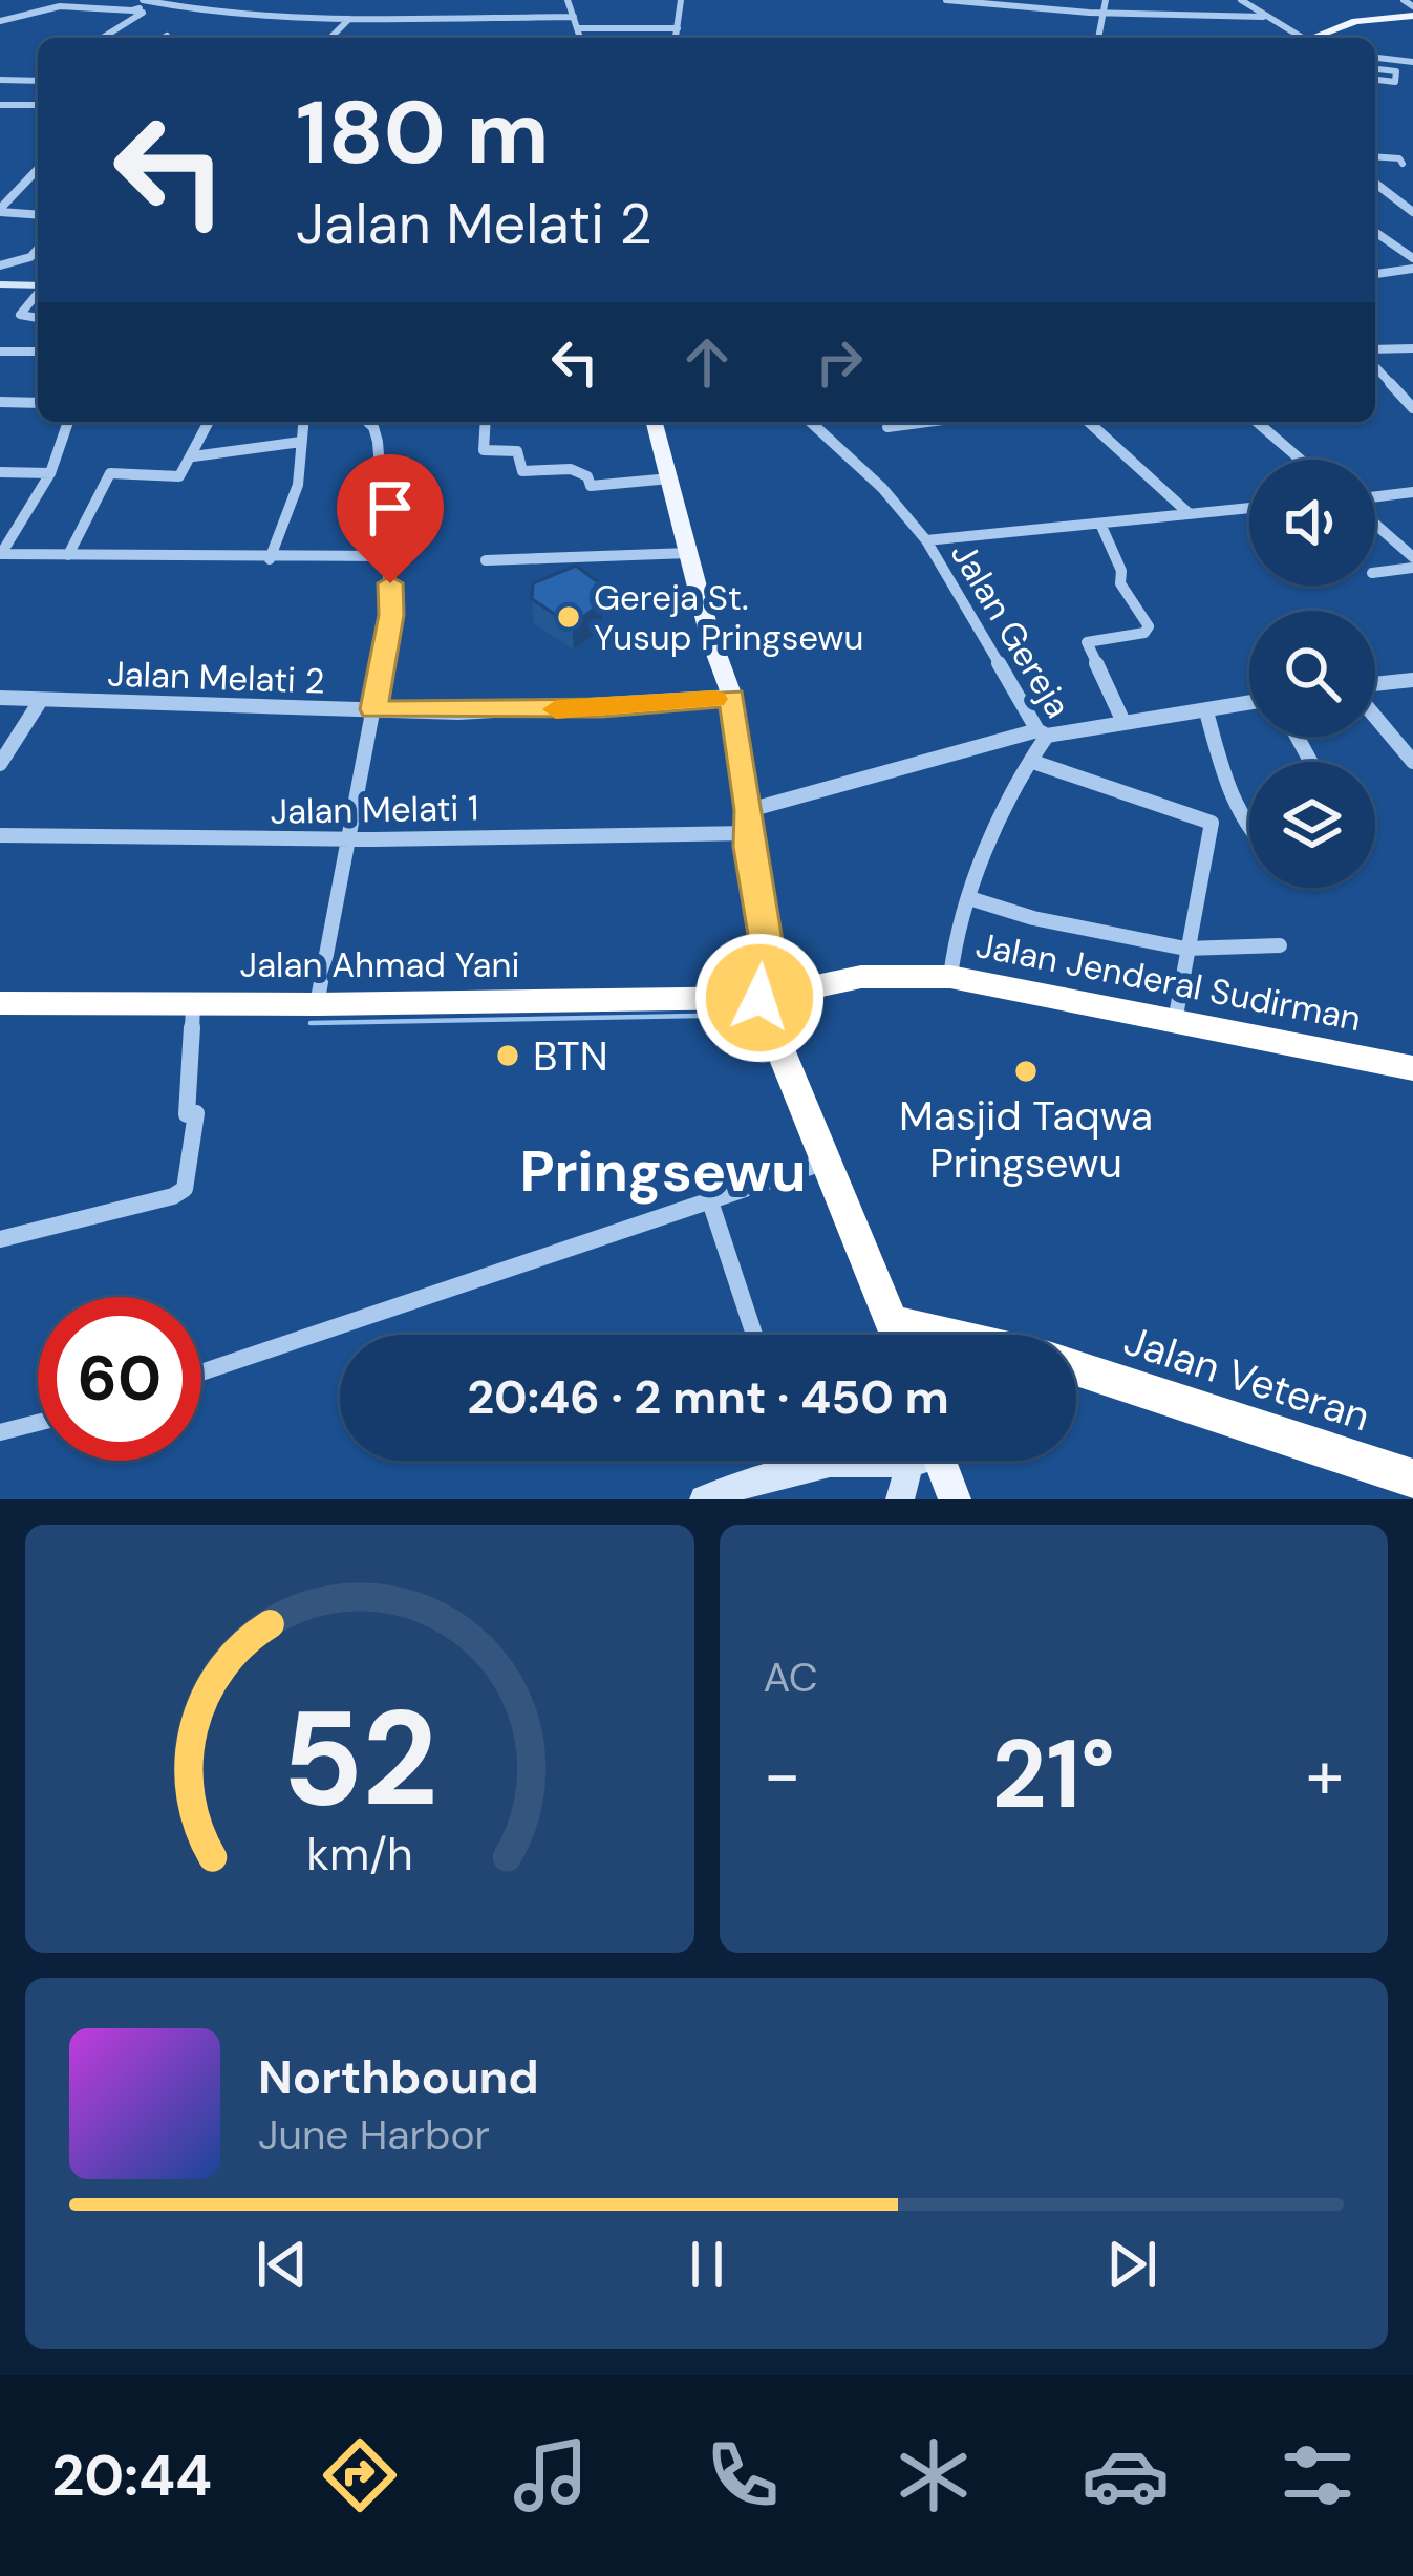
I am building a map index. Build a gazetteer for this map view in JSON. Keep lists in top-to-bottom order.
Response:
{
  "streets": {
    "highway": ["Jalan Ahmad Yani", "Jalan Jenderal Sudirman", "Jalan Veteran"],
    "street": ["Jalan Gereja", "Jalan Melati 2", "Jalan Melati 1"]
  },
  "crossings": [
    ["Jalan Gereja", "Jalan Melati 1"],
    ["Jalan Gereja", "Jalan Jenderal Sudirman"],
    ["Jalan Ahmad Yani", "Jalan Jenderal Sudirman"]
  ],
  "districts": ["Pringsewu"],
  "places": ["Gereja St. Yusup Pringsewu", "BTN", "Masjid Taqwa Pringsewu"],
  "page": {
    "turn": ["180 m", "Jalan Melati 2"],
    "limit": "60",
    "trip": "20:46 · 2 mnt · 450 m",
    "tile": "AC",
    "heat": ["−", "21°", "+"],
    "song": ["Northbound", "June Harbor"],
    "tabs": "20:44",
    "gauge": ["52", "km/h"]
  }
}
